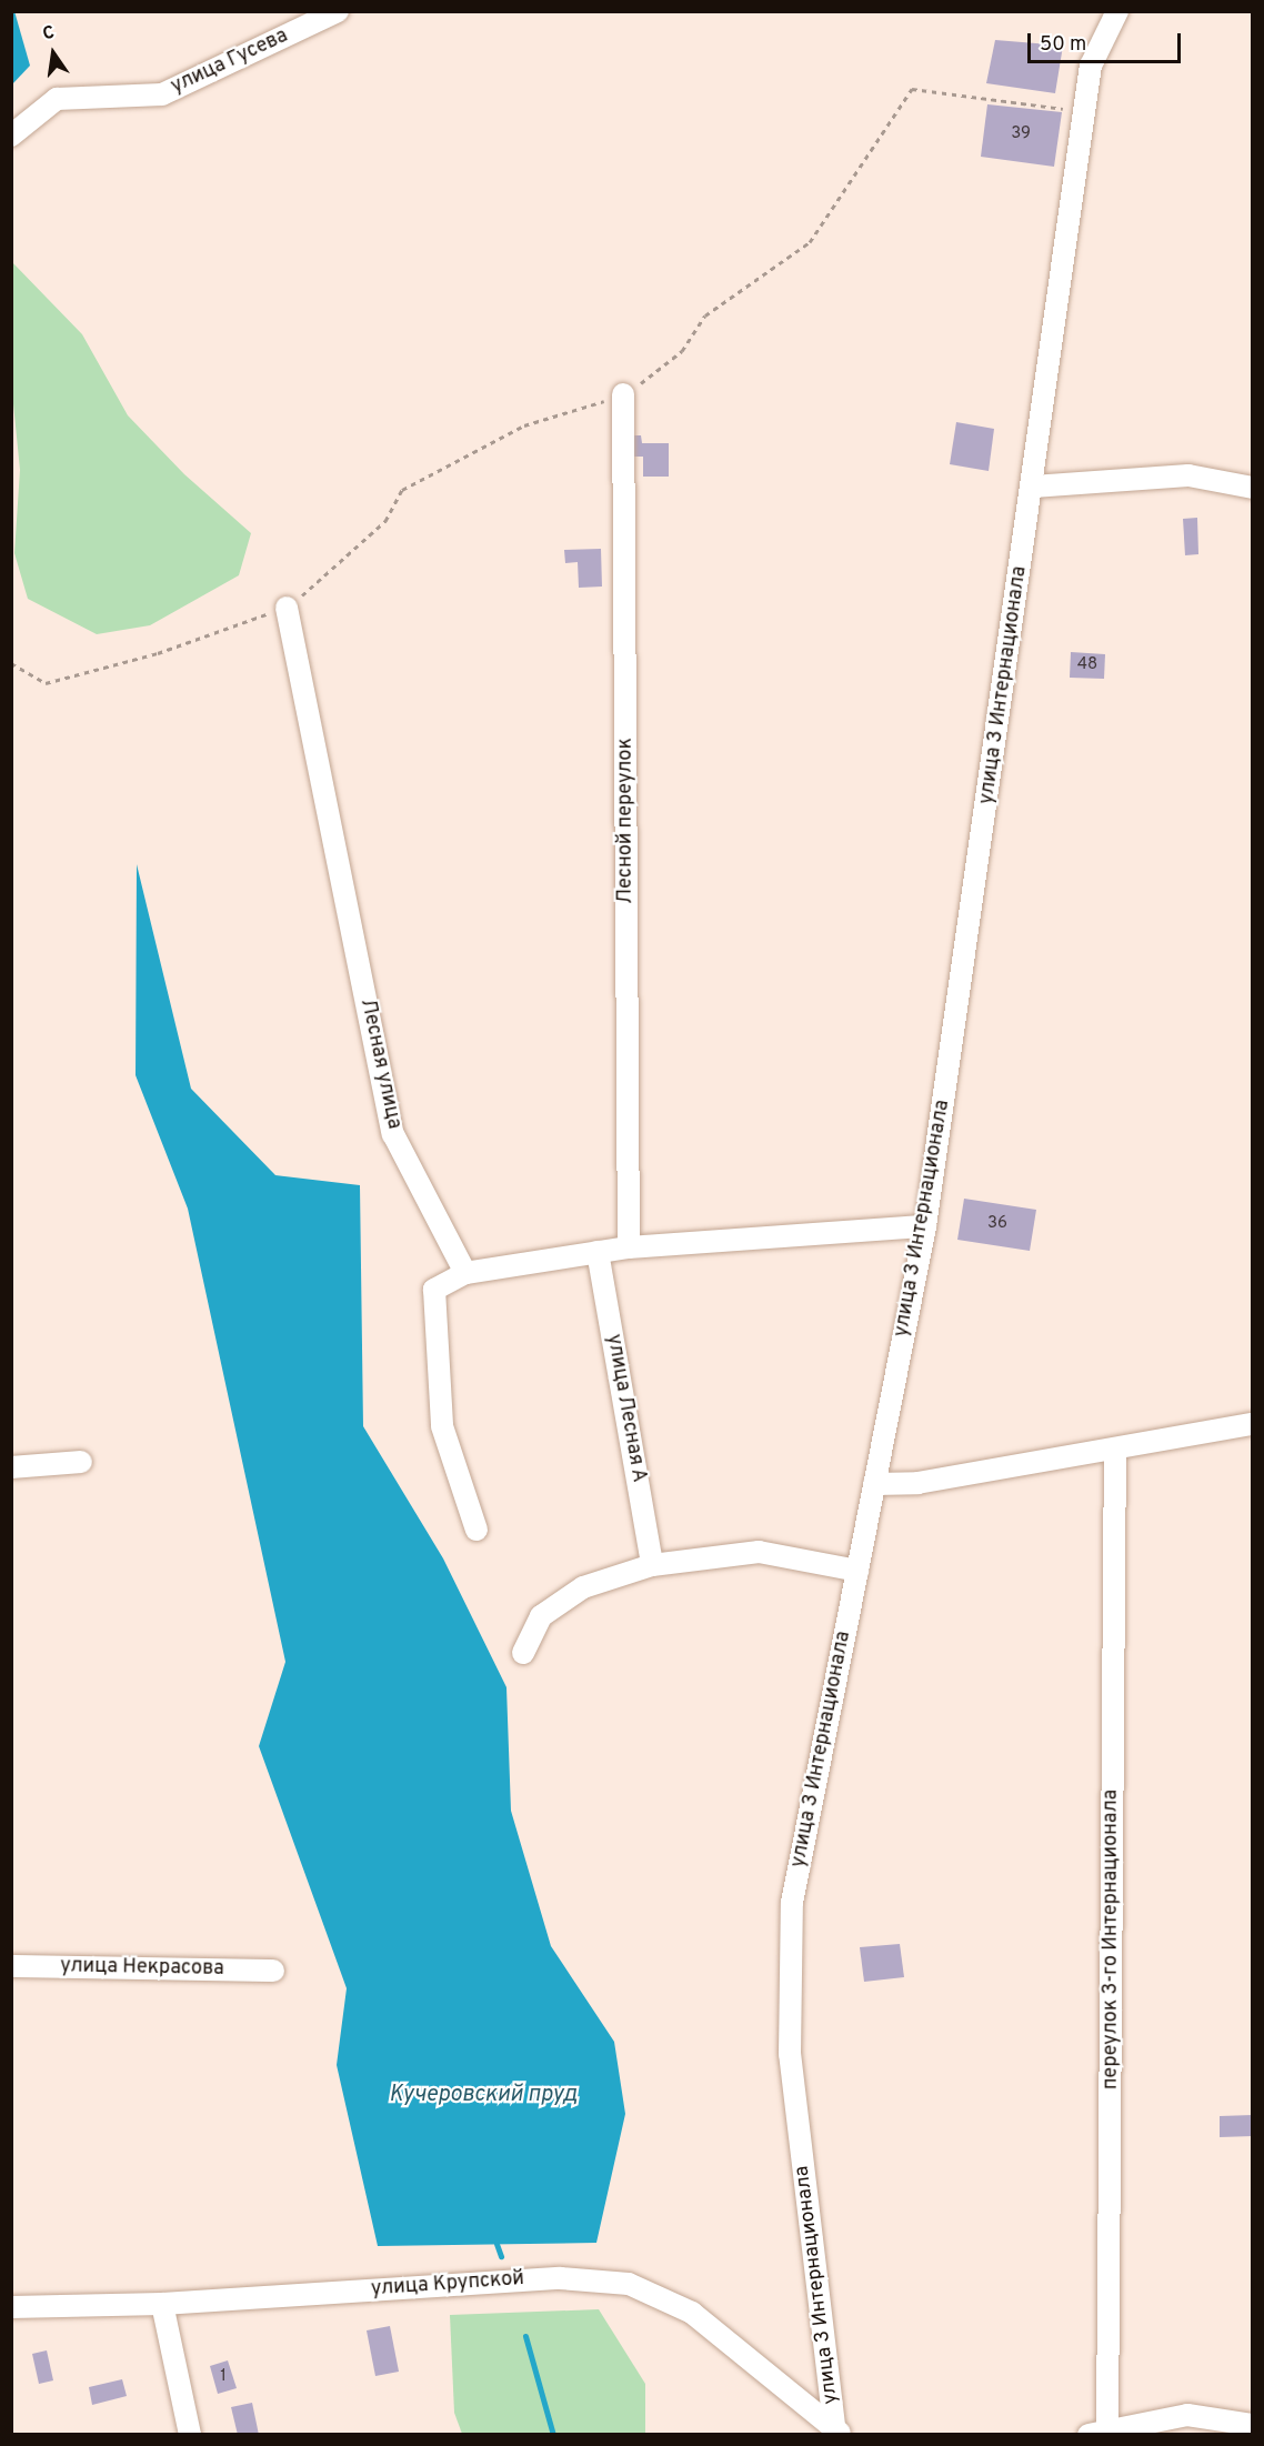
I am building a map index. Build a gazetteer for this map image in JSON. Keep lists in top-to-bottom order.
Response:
{
  "streets": {
    "street": [
      "улица Гусева",
      "улица 3 Интернационала",
      "Лесной переулок",
      "Лесная улица",
      "улица Лесная А",
      "переулок 3-го Интернационала",
      "улица Некрасова",
      "улица Крупской"
    ]
  },
  "crossings": [
    ["улица 3 Интернационала", "улица Крупской"]
  ],
  "water": ["Кучеровский пруд"],
  "house_numbers": [
    "39",
    "48",
    "36",
    "1"
  ],
  "scale_bar": "50 m",
  "north": "top"
}
